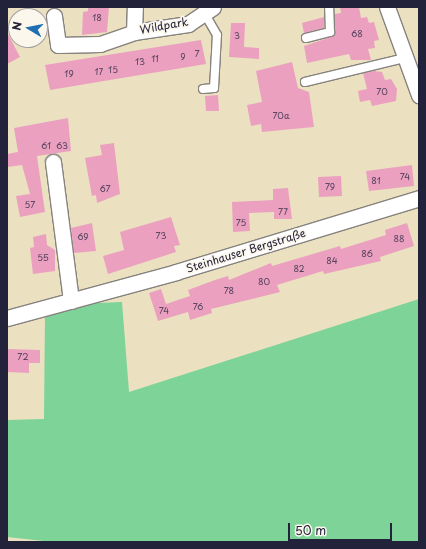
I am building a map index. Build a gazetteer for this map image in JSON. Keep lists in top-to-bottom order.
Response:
{
  "streets": {
    "street": ["Wildpark", "Steinhauser Bergstraße"]
  },
  "house_numbers": [
    "18",
    "68",
    "3",
    "7",
    "9",
    "11",
    "13",
    "15",
    "17",
    "19",
    "70",
    "70a",
    "61",
    "63",
    "74",
    "81",
    "79",
    "67",
    "57",
    "77",
    "75",
    "73",
    "69",
    "88",
    "86",
    "55",
    "84",
    "82",
    "80",
    "78",
    "76",
    "74",
    "72"
  ],
  "scale_bar": "50 m",
  "north": "left"
}
